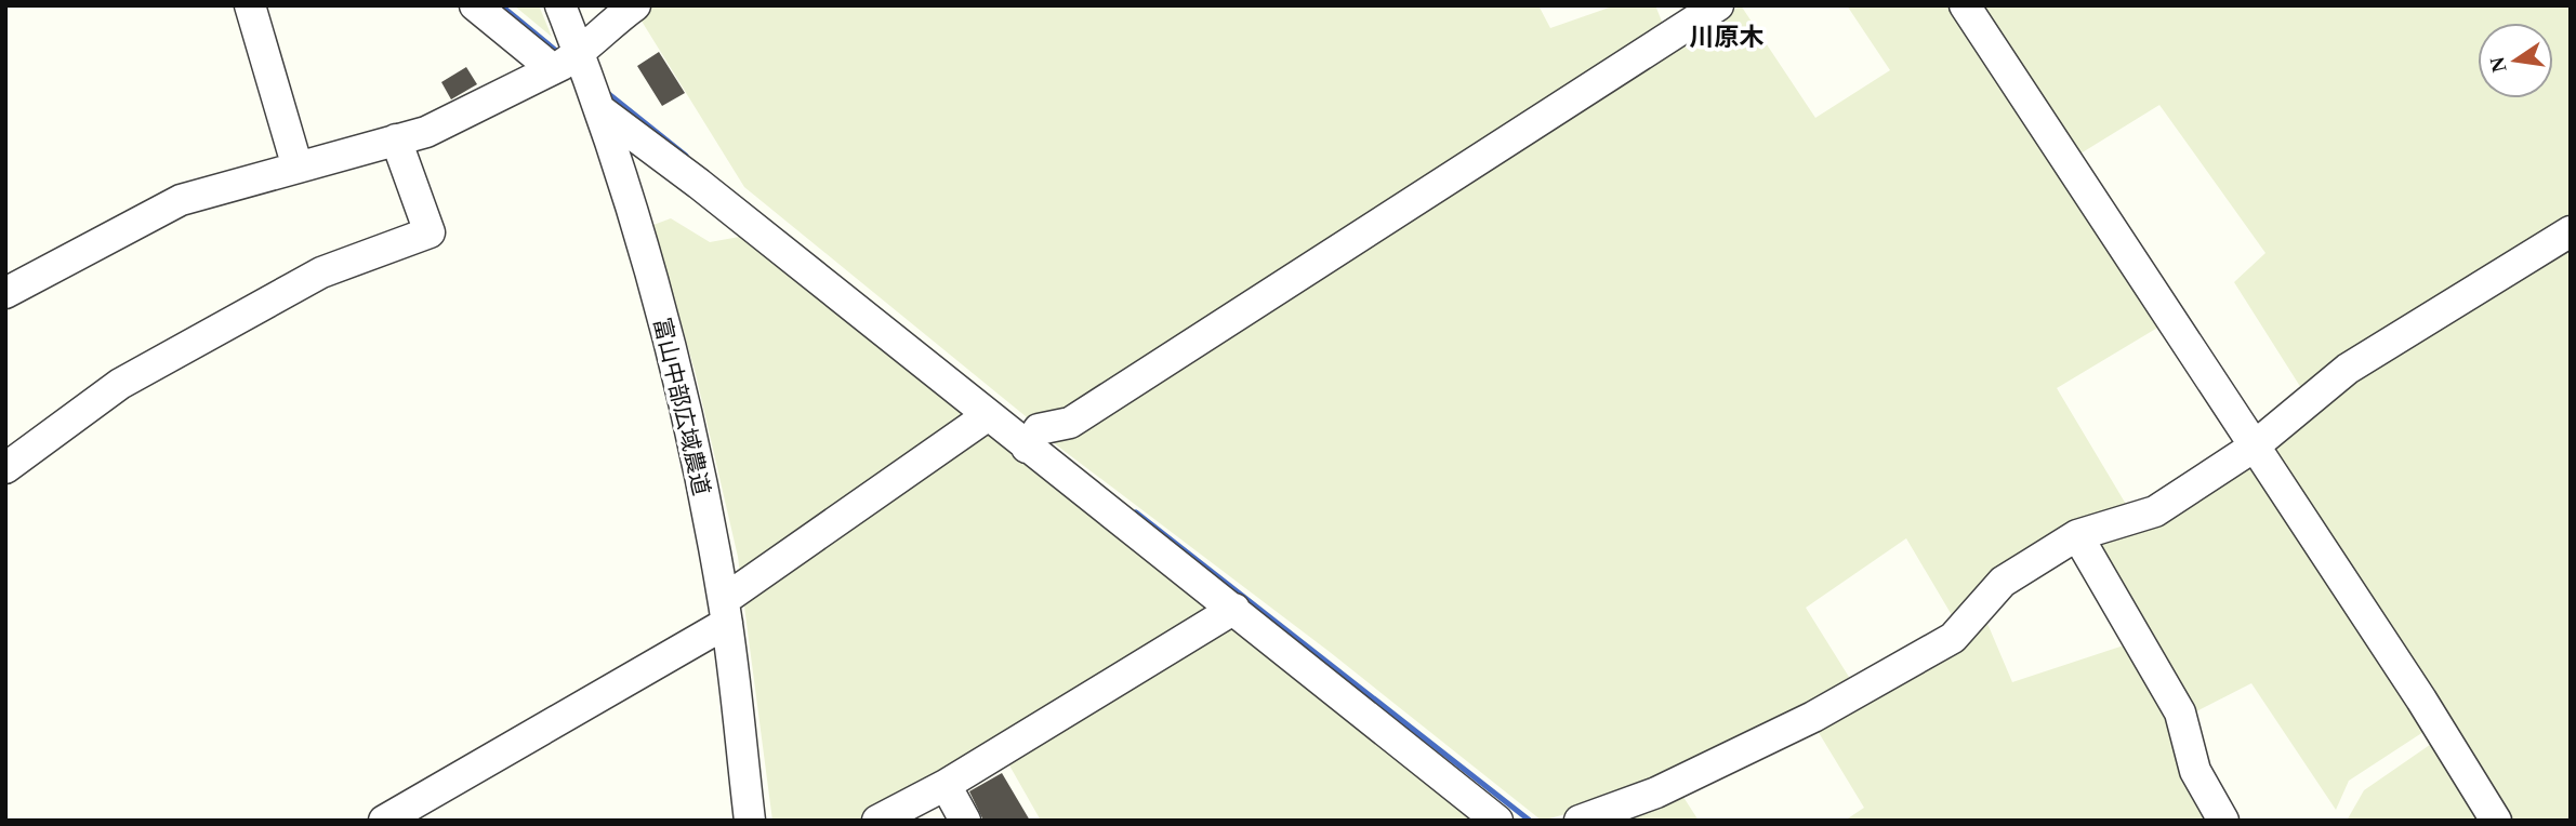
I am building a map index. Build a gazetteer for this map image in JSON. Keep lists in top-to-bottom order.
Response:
{
  "streets": {
    "street": ["富山中部広域農道"]
  },
  "districts": ["川原木"],
  "north": "left"
}
